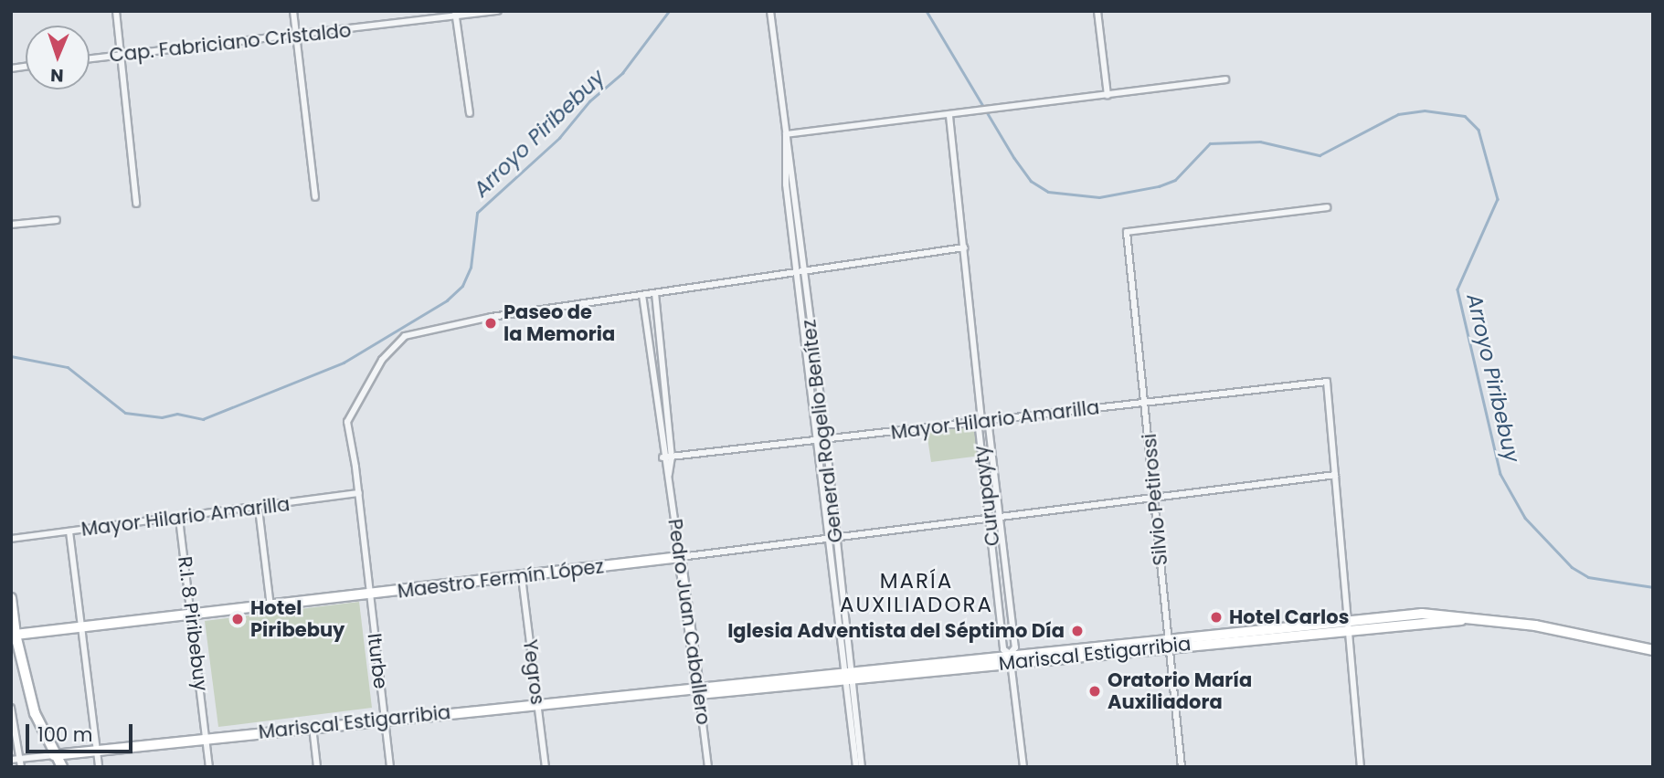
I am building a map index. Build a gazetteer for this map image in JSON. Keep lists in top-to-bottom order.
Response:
{
  "streets": {
    "street": [
      "Cap. Fabriciano Cristaldo",
      "Mayor Hilario Amarilla",
      "General Rogelio Benítez",
      "Curupayty",
      "Silvio Petirossi",
      "Maestro Fermín López",
      "Pedro Juan Caballero",
      "R.I. 8 Piribebuy",
      "Mariscal Estigarribia",
      "Iturbe",
      "Yegros"
    ]
  },
  "crossings": [
    ["Mayor Hilario Amarilla", "General Rogelio Benítez"],
    ["Mayor Hilario Amarilla", "Curupayty"],
    ["Mayor Hilario Amarilla", "Silvio Petirossi"],
    ["Mayor Hilario Amarilla", "Maestro Fermín López"],
    ["Mayor Hilario Amarilla", "R.I. 8 Piribebuy"],
    ["Mayor Hilario Amarilla", "Iturbe"],
    ["General Rogelio Benítez", "Maestro Fermín López"],
    ["General Rogelio Benítez", "Mariscal Estigarribia"],
    ["General Rogelio Benítez", "Iturbe"],
    ["Curupayty", "Maestro Fermín López"],
    ["Curupayty", "Mariscal Estigarribia"],
    ["Silvio Petirossi", "Maestro Fermín López"],
    ["Silvio Petirossi", "Mariscal Estigarribia"],
    ["Maestro Fermín López", "Pedro Juan Caballero"],
    ["Maestro Fermín López", "R.I. 8 Piribebuy"],
    ["Maestro Fermín López", "Iturbe"],
    ["Maestro Fermín López", "Yegros"],
    ["Pedro Juan Caballero", "Mariscal Estigarribia"],
    ["R.I. 8 Piribebuy", "Mariscal Estigarribia"],
    ["Mariscal Estigarribia", "Iturbe"],
    ["Mariscal Estigarribia", "Yegros"]
  ],
  "districts": ["MARÍA AUXILIADORA"],
  "water": ["Arroyo Piribebuy"],
  "places": [
    "Paseo de la Memoria",
    "Hotel Carlos",
    "Hotel Piribebuy",
    "Iglesia Adventista del Séptimo Día",
    "Oratorio María Auxiliadora"
  ],
  "scale_bar": "100 m",
  "north": "bottom"
}
